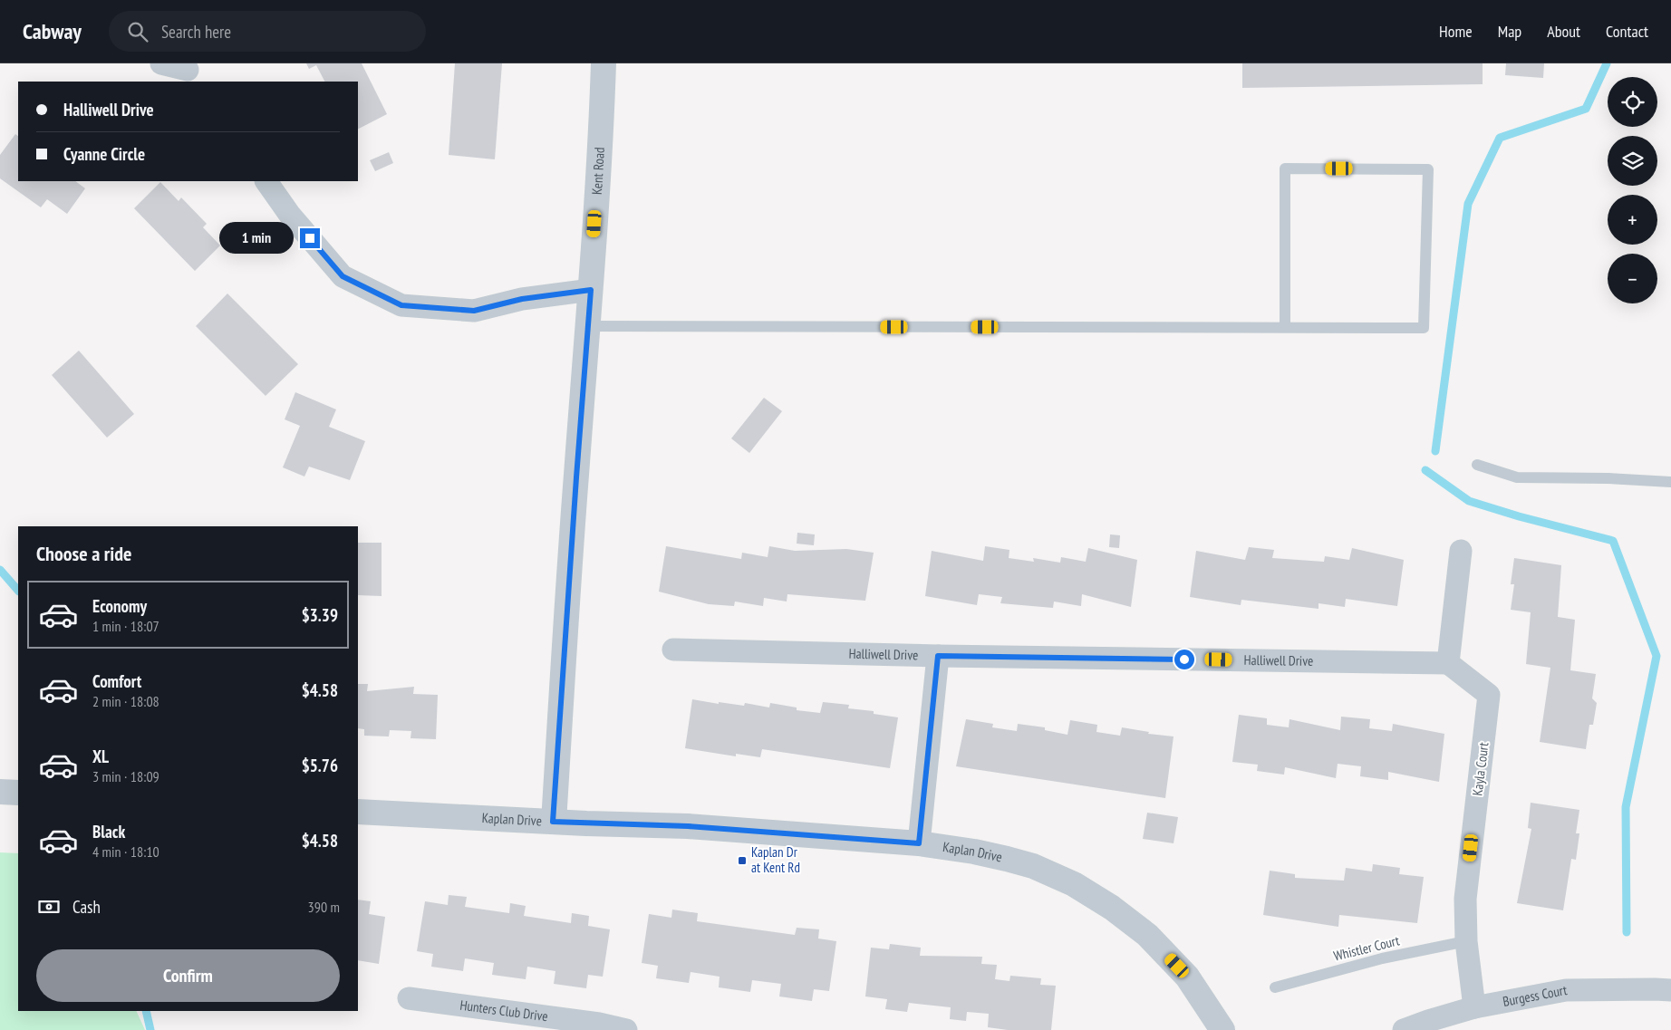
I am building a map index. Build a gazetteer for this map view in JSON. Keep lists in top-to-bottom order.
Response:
{
  "streets": {
    "street": [
      "Kent Road",
      "Halliwell Drive",
      "Kayla Court",
      "Kaplan Drive",
      "Burgess Court",
      "Hunters Club Drive"
    ],
    "lane": ["Whistler Court"]
  },
  "crossings": [
    ["Kent Road", "Kaplan Drive"],
    ["Halliwell Drive", "Kayla Court"],
    ["Kayla Court", "Whistler Court"],
    ["Kayla Court", "Burgess Court"]
  ],
  "places": {
    "transit": ["Kaplan Dr at Kent Rd"]
  },
  "page": {
    "header": "Cabway",
    "search": "Search here",
    "nav": [
      "Home",
      "Map",
      "About",
      "Contact"
    ],
    "map_buttons": ["+", "−"],
    "banner": ["Halliwell Drive", "Cyanne Circle"],
    "bubble": "1 min",
    "heading": "Choose a ride",
    "list": [
      {
        "name": "Economy",
        "note": "1 min · 18:07",
        "value": "$3.39"
      },
      {
        "name": "Comfort",
        "note": "2 min · 18:08",
        "value": "$4.58"
      },
      {
        "name": "XL",
        "note": "3 min · 18:09",
        "value": "$5.76"
      },
      {
        "name": "Black",
        "note": "4 min · 18:10",
        "value": "$4.58"
      }
    ],
    "pay": ["Cash", "390 m"],
    "buttons": "Confirm"
  }
}
